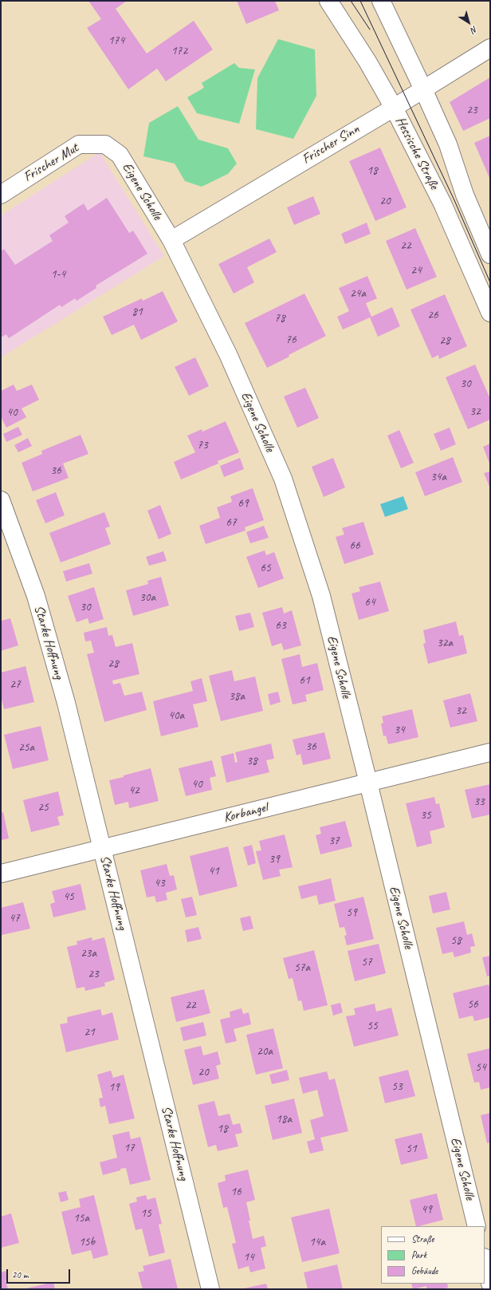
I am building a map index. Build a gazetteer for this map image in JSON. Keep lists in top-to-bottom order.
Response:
{
  "streets": {
    "street": [
      "Frischer Sinn",
      "Hessische Straße",
      "Frischer Mut",
      "Eigene Scholle",
      "Starke Hoffnung",
      "Korbangel"
    ]
  },
  "crossings": [
    ["Frischer Sinn", "Hessische Straße"],
    ["Frischer Sinn", "Eigene Scholle"],
    ["Frischer Mut", "Eigene Scholle"],
    ["Eigene Scholle", "Korbangel"],
    ["Starke Hoffnung", "Korbangel"]
  ],
  "house_numbers": [
    "174",
    "172",
    "23",
    "18",
    "20",
    "22",
    "24",
    "1-4",
    "24a",
    "81",
    "26",
    "78",
    "76",
    "28",
    "30",
    "32",
    "40",
    "73",
    "36",
    "34a",
    "69",
    "67",
    "66",
    "65",
    "30a",
    "64",
    "30",
    "63",
    "32a",
    "28",
    "61",
    "27",
    "38a",
    "32",
    "40a",
    "34",
    "36",
    "25a",
    "38",
    "40",
    "42",
    "33",
    "25",
    "35",
    "37",
    "39",
    "41",
    "43",
    "45",
    "59",
    "47",
    "58",
    "23a",
    "57",
    "57a",
    "23",
    "56",
    "22",
    "55",
    "21",
    "20a",
    "54",
    "20",
    "53",
    "19",
    "18a",
    "18",
    "17",
    "51",
    "16",
    "49",
    "15",
    "15a",
    "15b",
    "14a",
    "14"
  ],
  "legend": ["Straße", "Park", "Gebäude"],
  "scale_bar": "20 m",
  "north": "bottom right"
}
